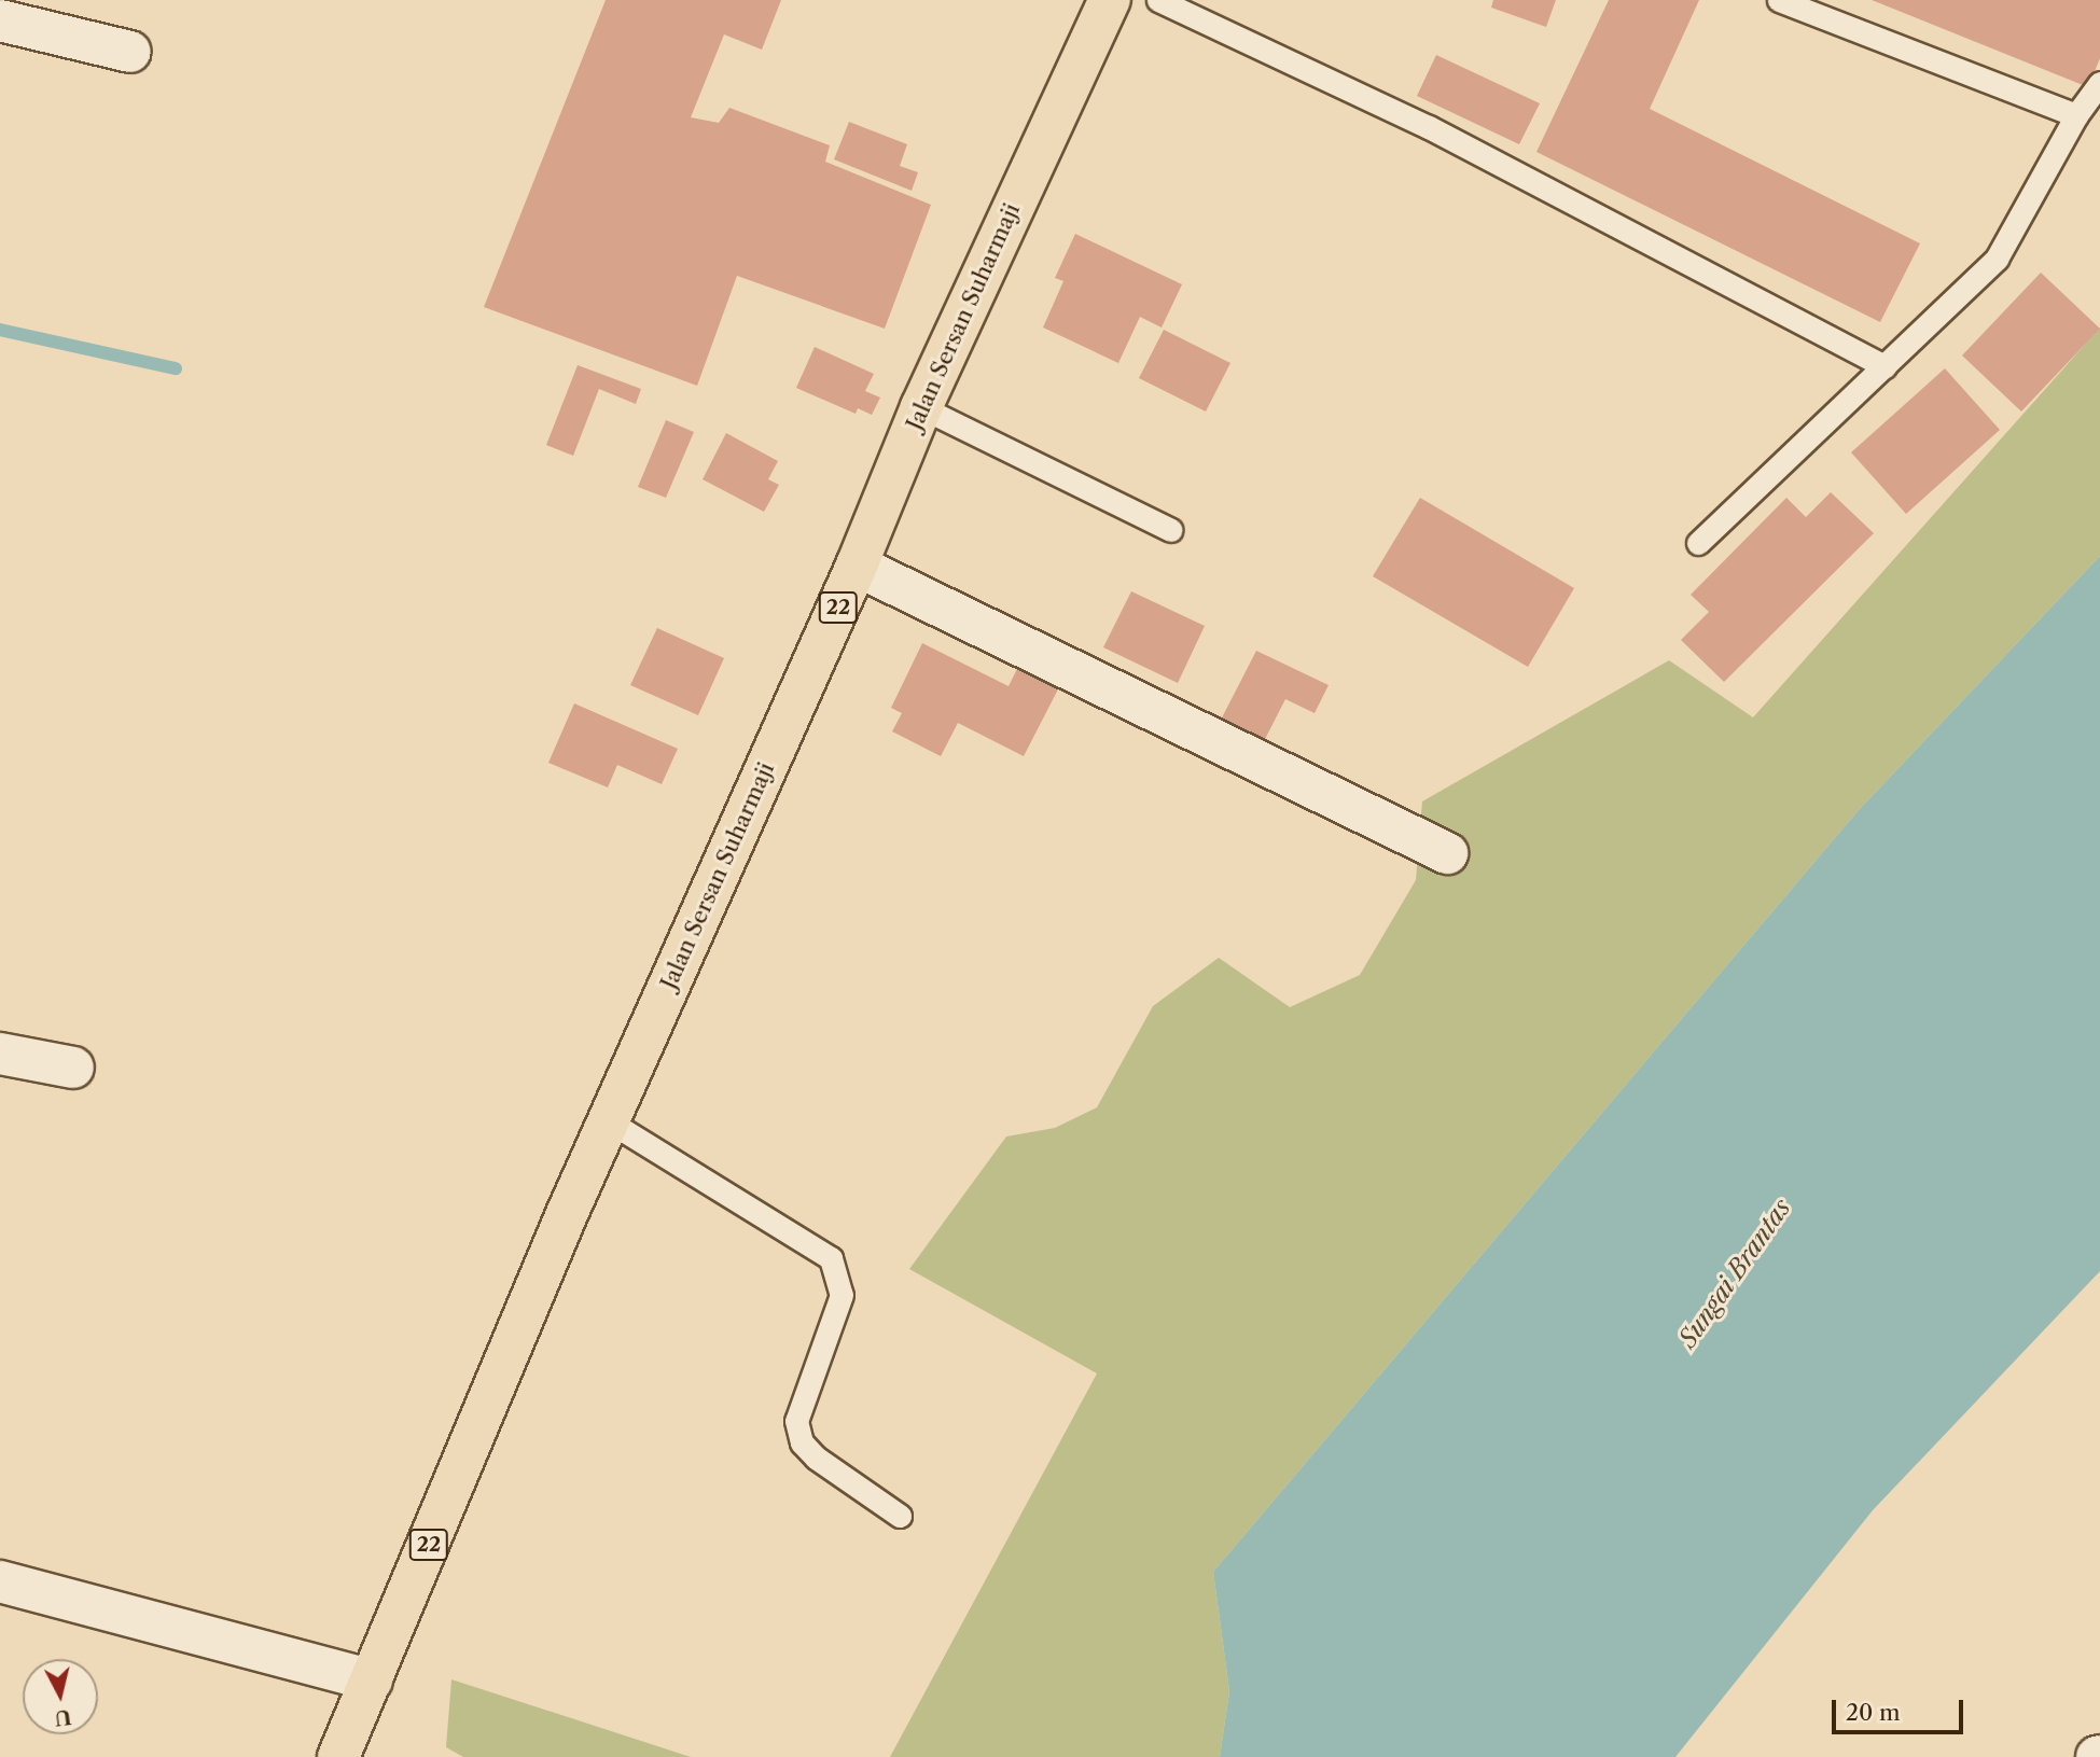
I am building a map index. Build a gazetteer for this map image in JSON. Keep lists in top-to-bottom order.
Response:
{
  "streets": {
    "highway": ["Jalan Sersan Suharmaji", "22"]
  },
  "water": ["Sungai Brantas"],
  "scale_bar": "20 m",
  "north": "bottom"
}
